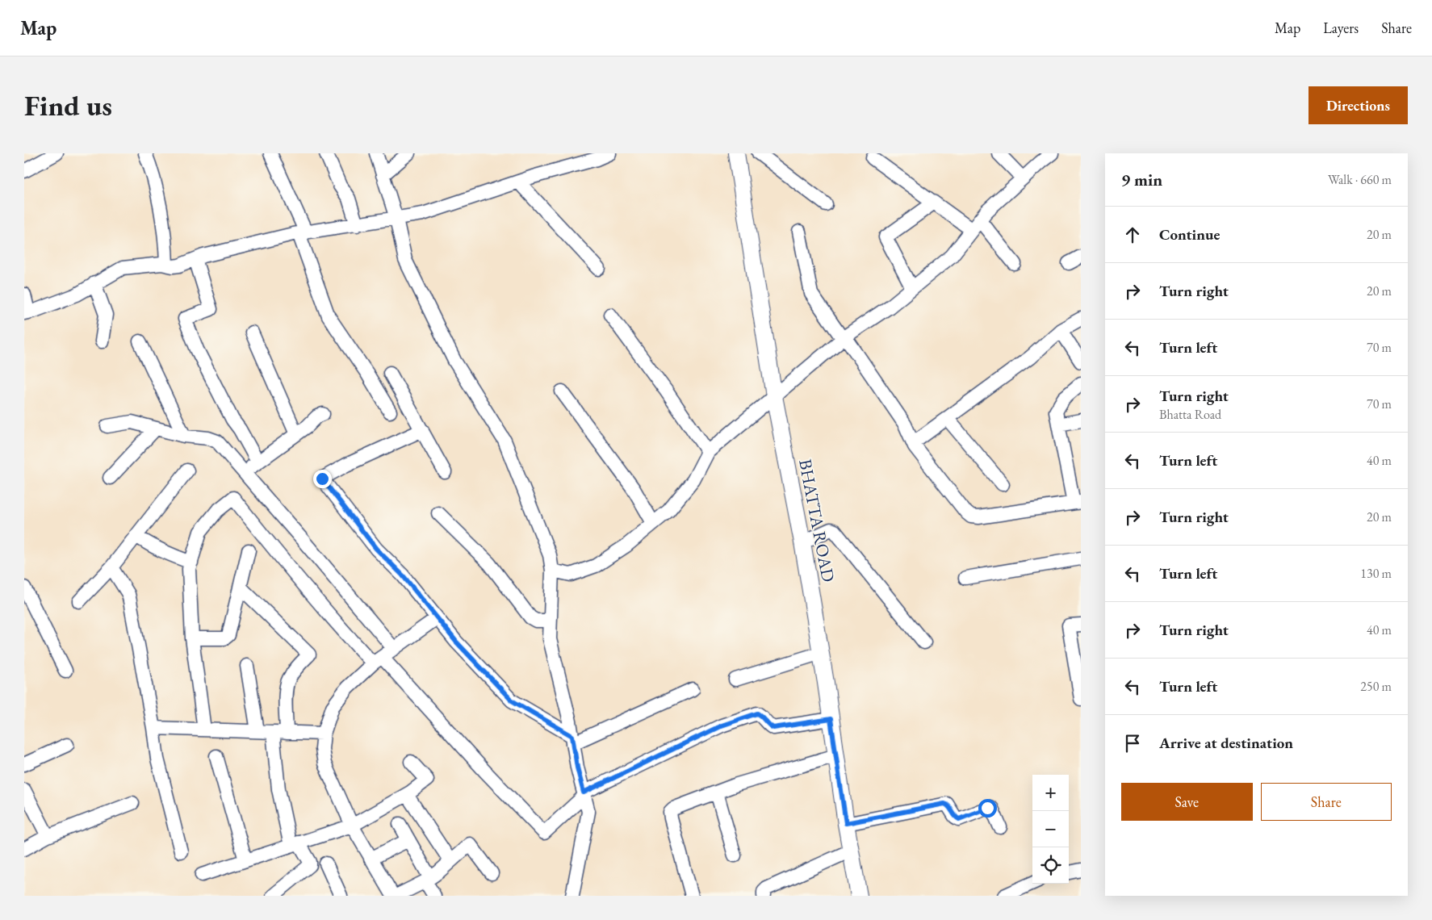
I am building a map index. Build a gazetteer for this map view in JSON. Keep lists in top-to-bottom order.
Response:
{
  "streets": {
    "main road": ["BHATTA ROAD"]
  },
  "page": {
    "header": "Map",
    "nav": ["Map", "Layers", "Share"],
    "buttons": [
      "Directions",
      ["Save", "Share"]
    ],
    "title": "Find us",
    "heading": ["9 min", "Walk · 660 m"],
    "list": [
      ["Continue", "20 m"],
      ["Turn right", "20 m"],
      ["Turn left", "70 m"],
      ["Turn right", "Bhatta Road", "70 m"],
      ["Turn left", "40 m"],
      ["Turn right", "20 m"],
      ["Turn left", "130 m"],
      ["Turn right", "40 m"],
      ["Turn left", "250 m"],
      "Arrive at destination"
    ],
    "map_buttons": ["+", "−"]
  }
}
